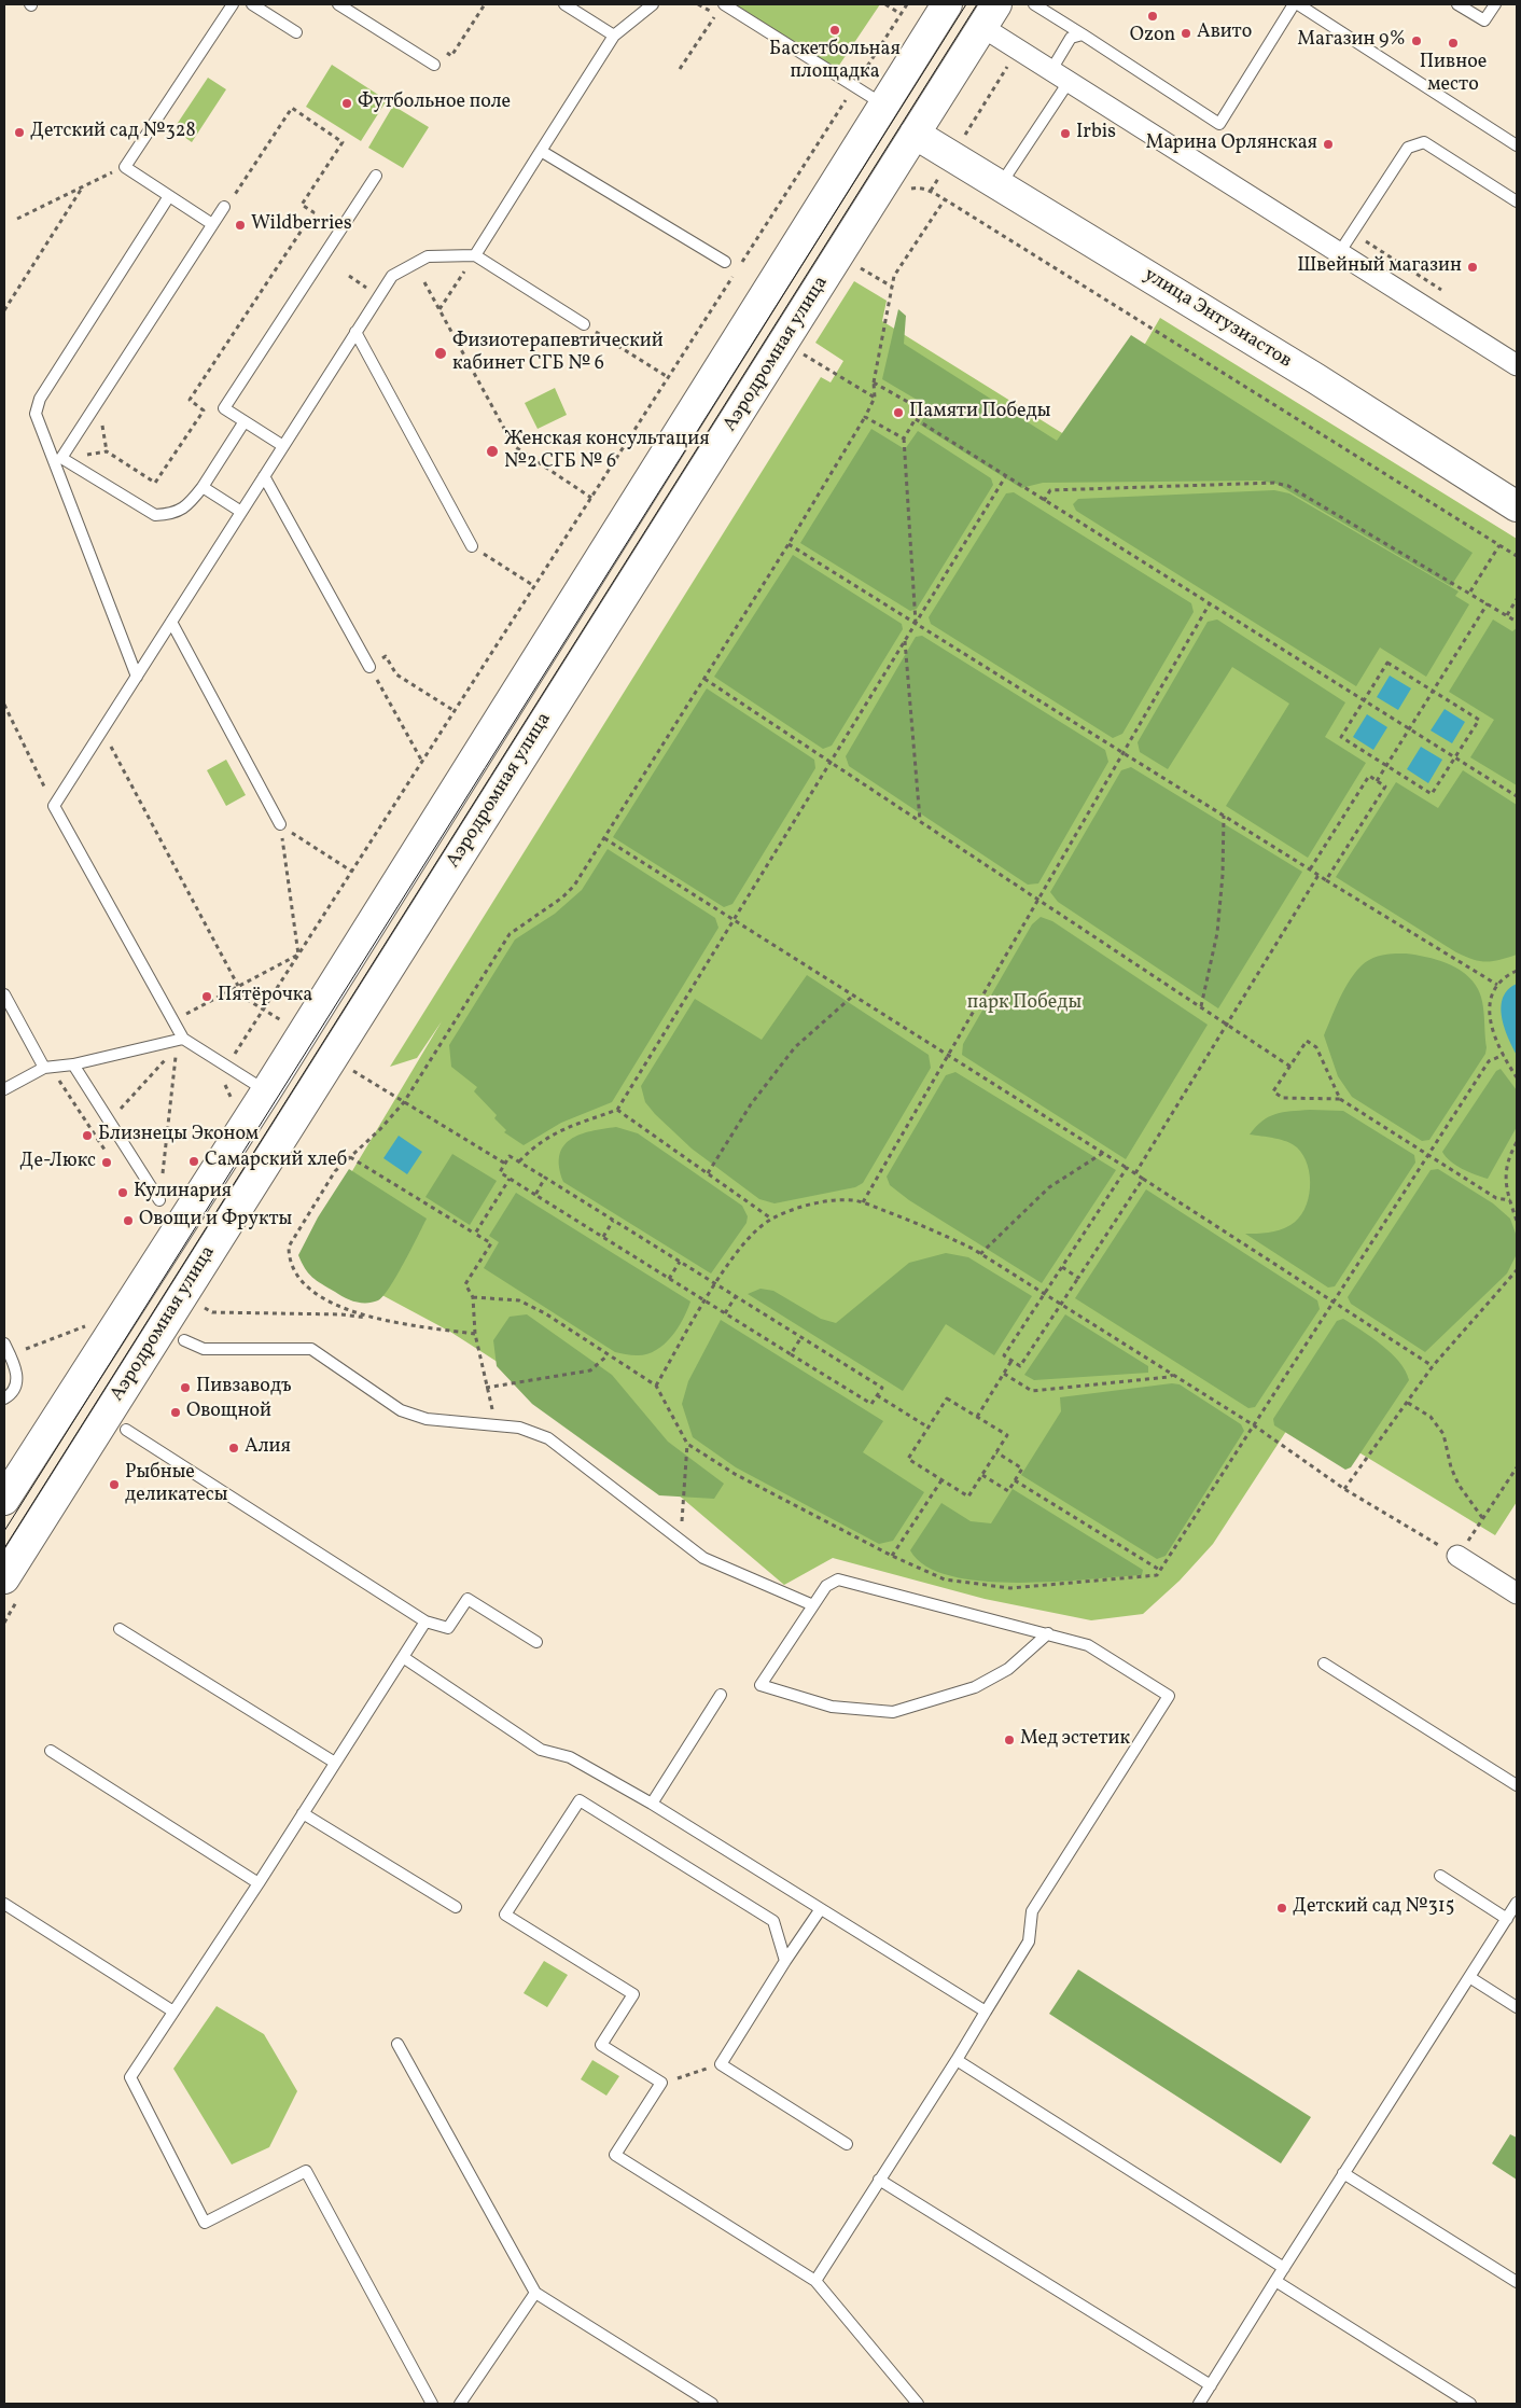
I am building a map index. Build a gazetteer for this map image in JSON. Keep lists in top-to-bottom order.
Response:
{
  "streets": {
    "main road": ["улица Энтузиастов", "Аэродромная улица"]
  },
  "crossings": [
    ["улица Энтузиастов", "Аэродромная улица"]
  ],
  "parks": ["парк Победы"],
  "places": [
    "Ozon",
    "Баскетбольная площадка",
    "Авито",
    "Магазин 9%",
    "Пивное место",
    "Футбольное поле",
    "Детский сад №328",
    "Irbis",
    "Марина Орлянская",
    "Wildberries",
    "Швейный магазин",
    "Физиотерапевтический кабинет СГБ № 6",
    "Памяти Победы",
    "Женская консультация №2 СГБ № 6",
    "Пятёрочка",
    "Близнецы Эконом",
    "Самарский хлеб",
    "Де-Люкс",
    "Кулинария",
    "Овощи и Фрукты",
    "Пивзаводъ",
    "Овощной",
    "Алия",
    "Рыбные деликатесы",
    "Мед эстетик",
    "Детский сад №315"
  ]
}
